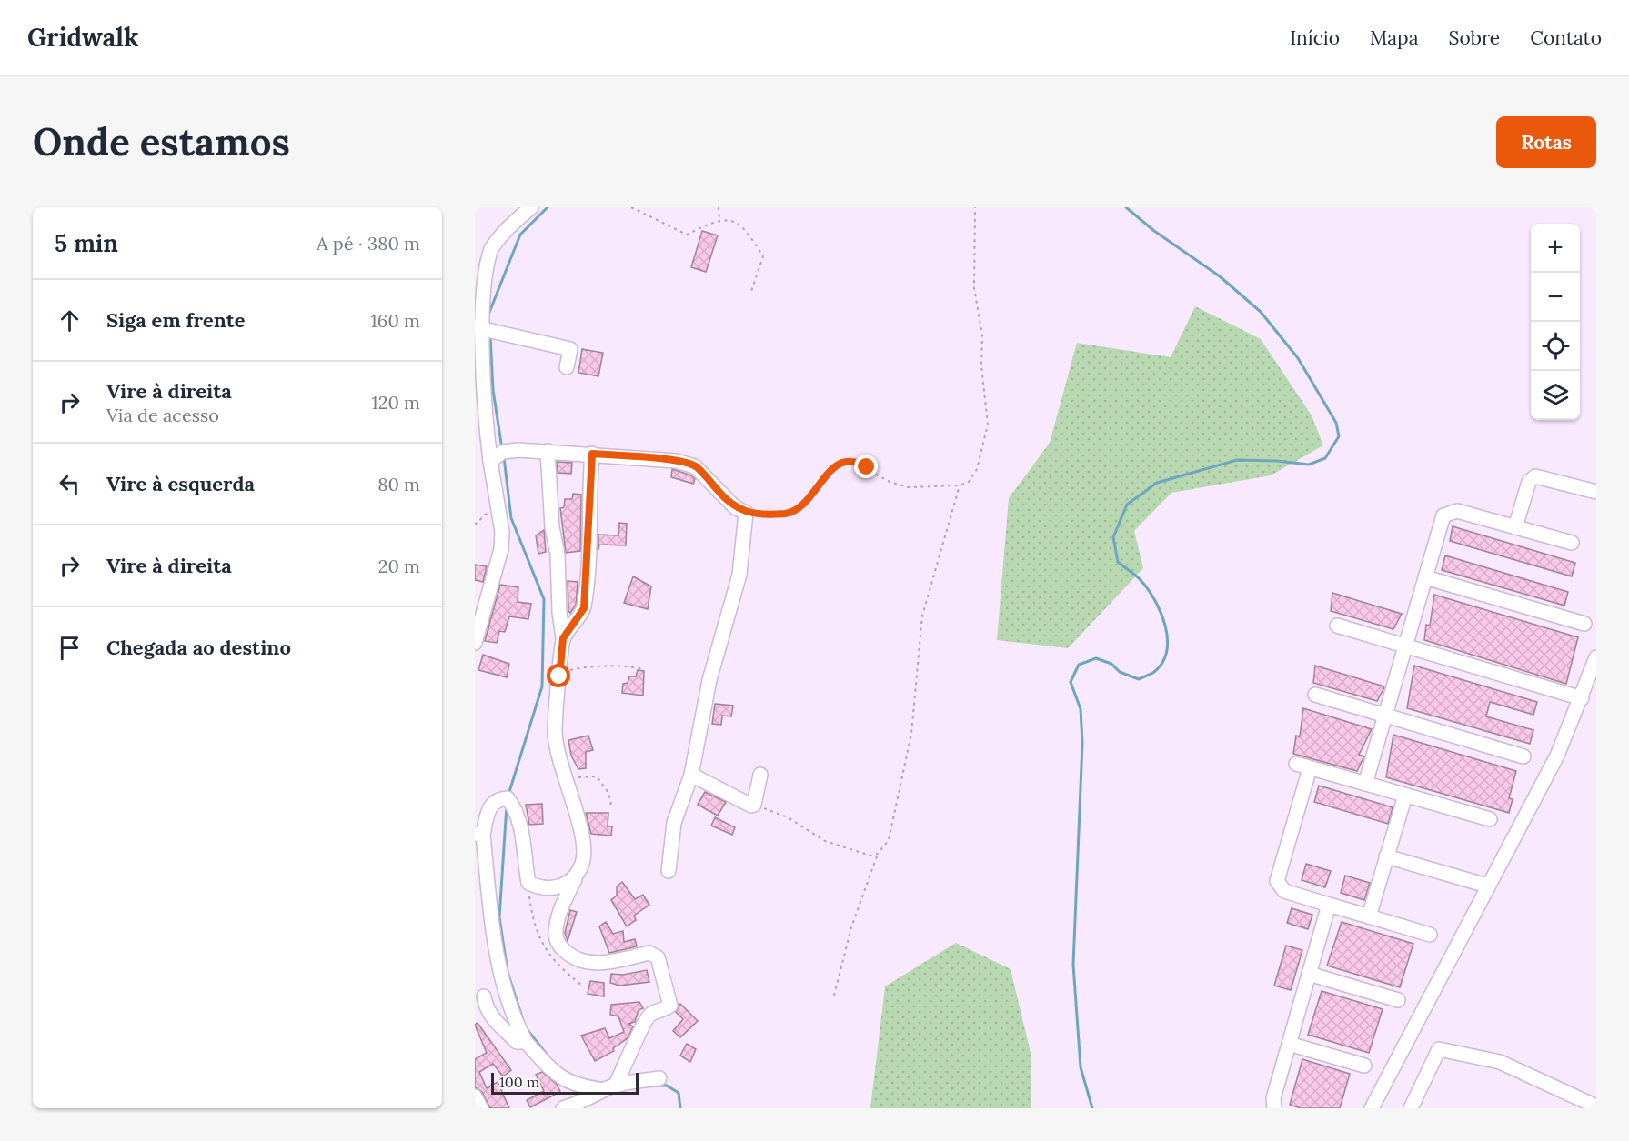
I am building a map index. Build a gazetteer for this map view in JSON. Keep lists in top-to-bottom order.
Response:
{
  "scale_bar": "100 m",
  "page": {
    "header": "Gridwalk",
    "nav": [
      "Início",
      "Mapa",
      "Sobre",
      "Contato"
    ],
    "buttons": "Rotas",
    "title": "Onde estamos",
    "heading": ["5 min", "A pé · 380 m"],
    "map_buttons": ["+", "−"],
    "list": [
      ["Siga em frente", "160 m"],
      ["Vire à direita", "Via de acesso", "120 m"],
      ["Vire à esquerda", "80 m"],
      ["Vire à direita", "20 m"],
      "Chegada ao destino"
    ],
    "scale": "100 m"
  }
}
